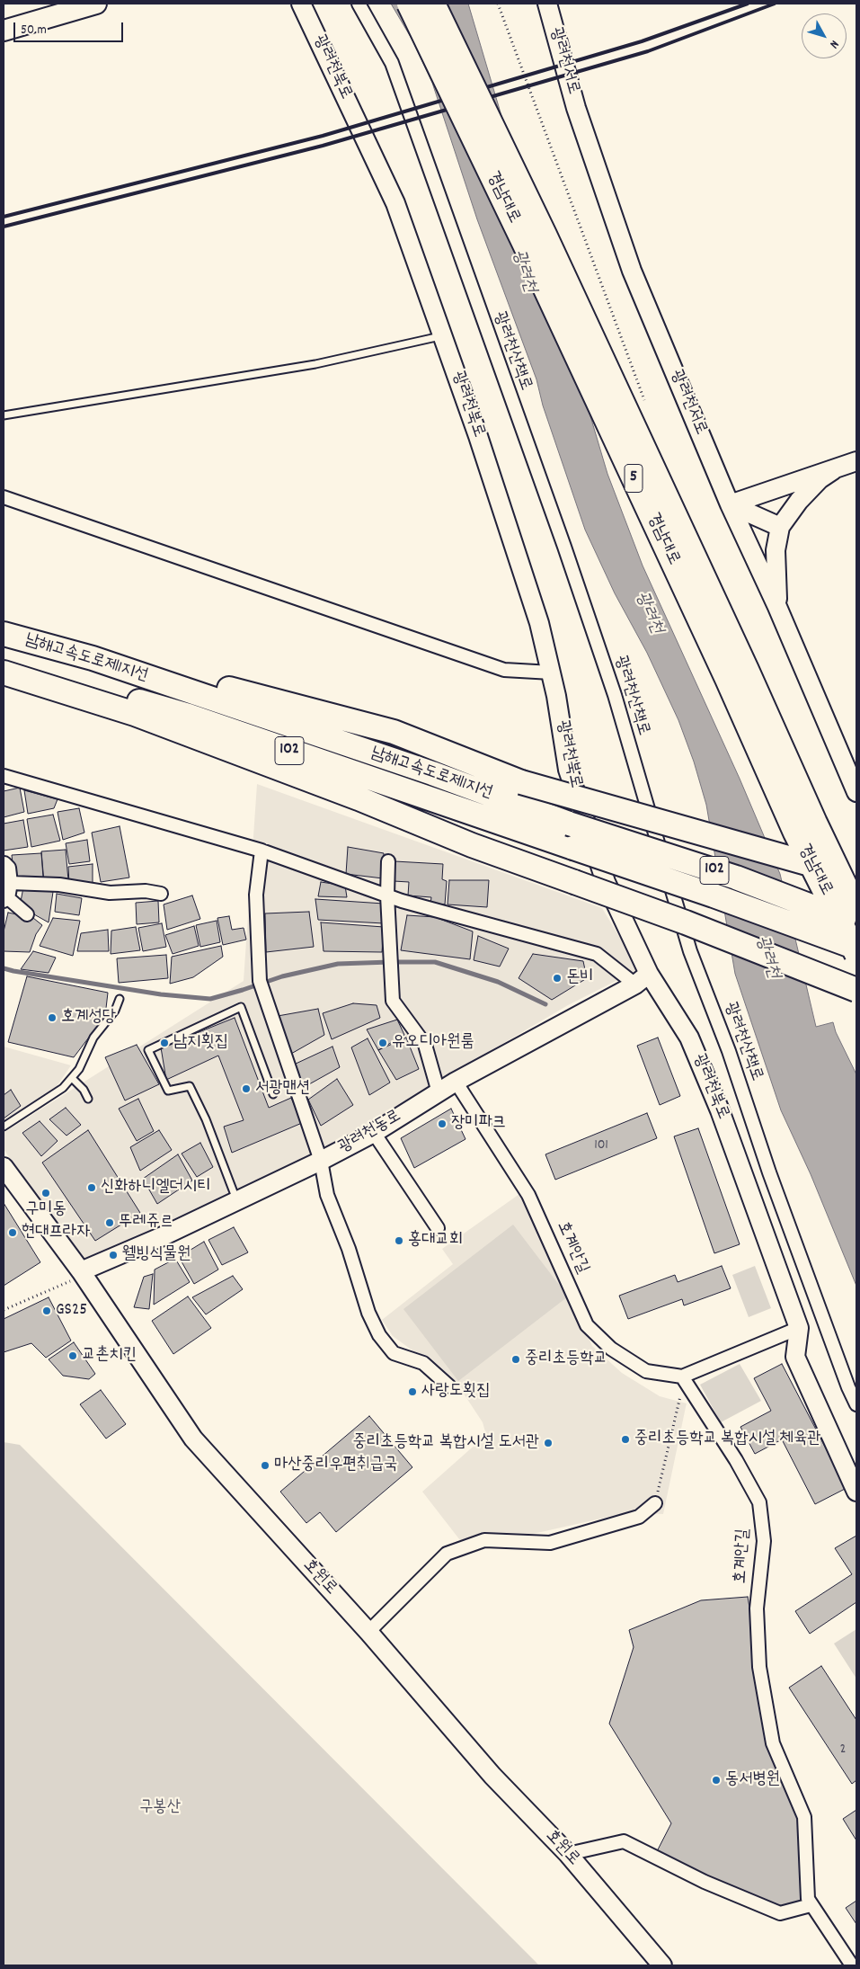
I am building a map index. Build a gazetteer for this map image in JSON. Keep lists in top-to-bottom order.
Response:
{
  "streets": {
    "highway": [
      "경남대로",
      "5",
      "남해고속도로제1지선",
      "102"
    ],
    "street": [
      "광려천서로",
      "광려천북로",
      "광려천산책로",
      "광려천동로",
      "호계안길",
      "호원로"
    ]
  },
  "crossings": [
    ["광려천북로", "광려천동로"],
    ["광려천동로", "호계안길"],
    ["광려천동로", "호원로"]
  ],
  "water": ["광려천"],
  "parks": ["구봉산"],
  "places": [
    "돈비",
    "호계성당",
    "남지횟집",
    "유오디아원룸",
    "서광맨션",
    "장미파크",
    "신화하니엘더시티",
    "구미동",
    "뚜레쥬르",
    "현대프라자",
    "홍대교회",
    "웰빙식물원",
    "GS25",
    "교촌치킨",
    "중리초등학교",
    "사랑도횟집",
    "중리초등학교 복합시설 체육관",
    "중리초등학교 복합시설 도서관",
    "마산중리우편취급국",
    "동서병원"
  ],
  "house_numbers": ["101", "2"],
  "scale_bar": "50 m",
  "north": "bottom right"
}
